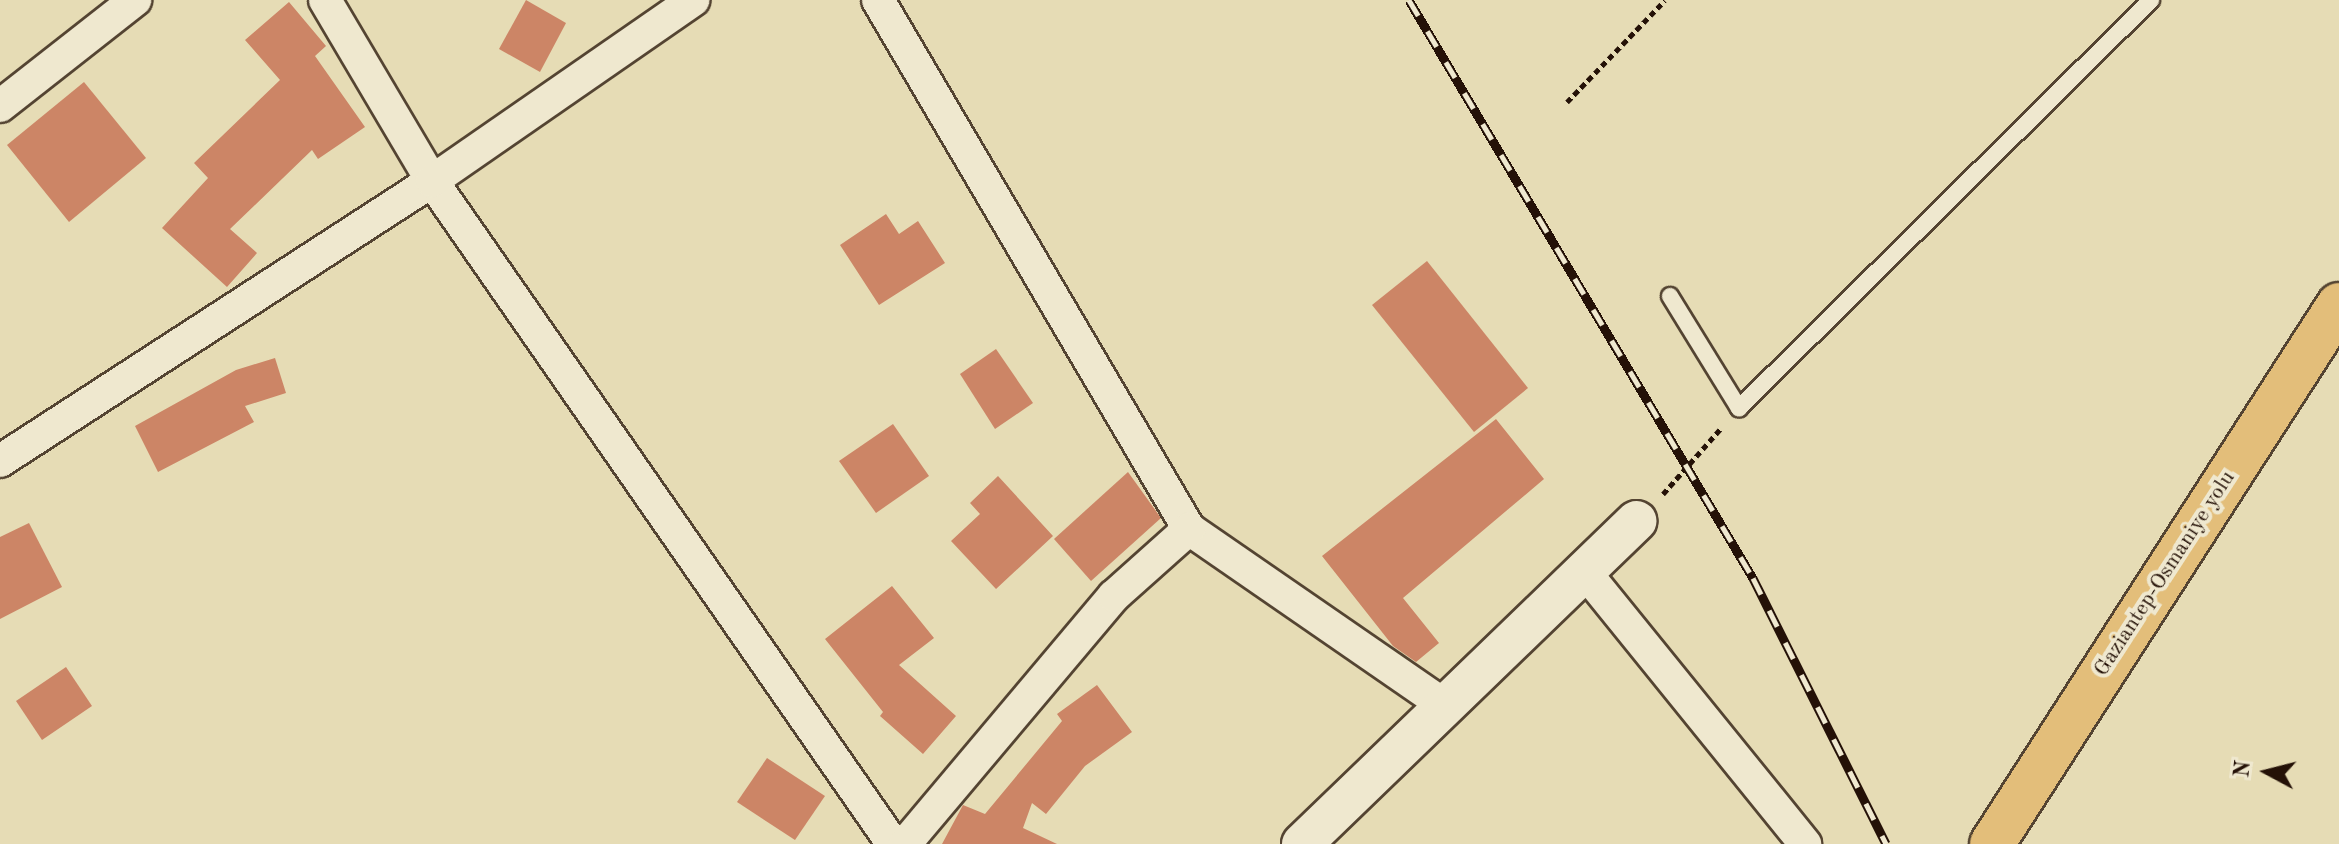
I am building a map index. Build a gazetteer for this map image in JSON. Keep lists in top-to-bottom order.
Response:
{
  "streets": {
    "main road": ["Gaziantep-Osmaniye yolu"]
  },
  "north": "left"
}
